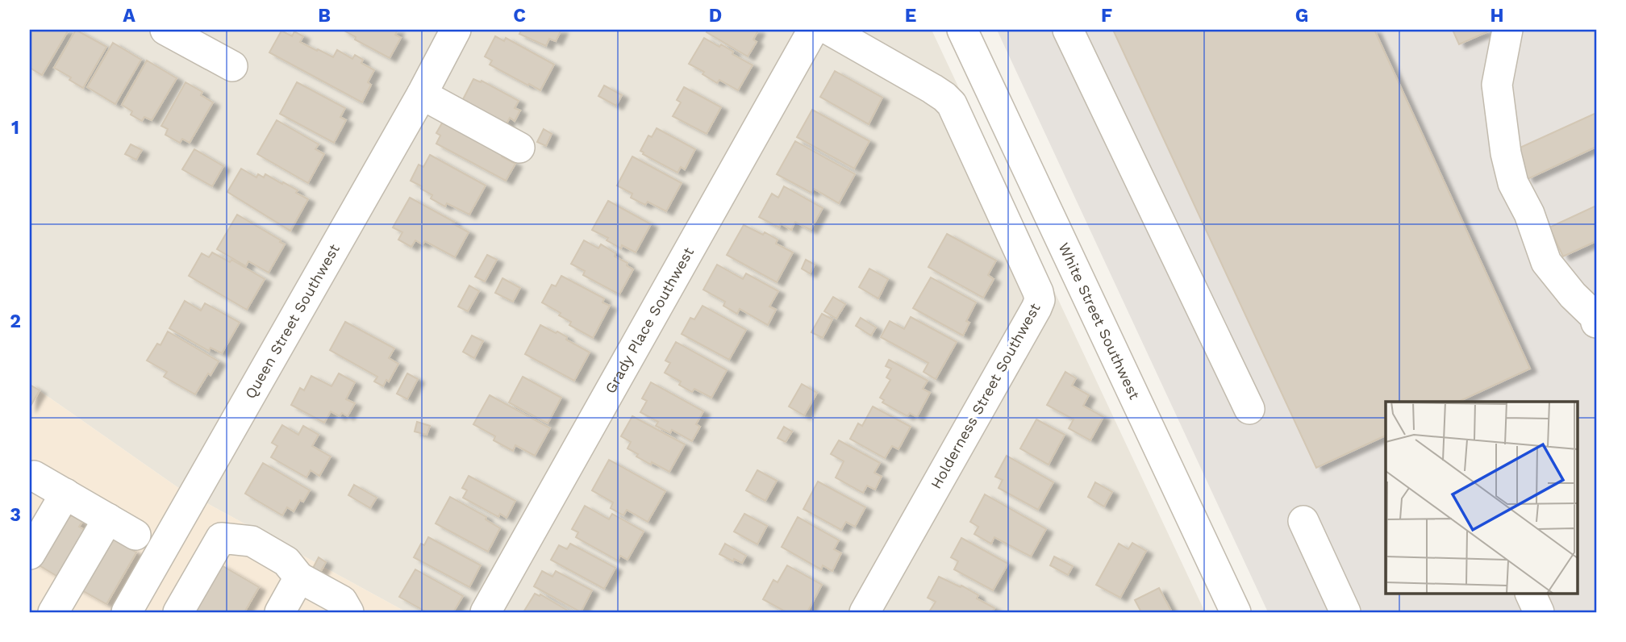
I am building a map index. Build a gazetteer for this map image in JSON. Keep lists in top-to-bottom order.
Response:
{
  "streets": {
    "street": [
      "Grady Place Southwest",
      "White Street Southwest",
      "Queen Street Southwest",
      "Holderness Street Southwest"
    ]
  },
  "grid": {
    "columns": [
      "A",
      "B",
      "C",
      "D",
      "E",
      "F",
      "G",
      "H"
    ],
    "rows": ["1", "2", "3"]
  }
}
